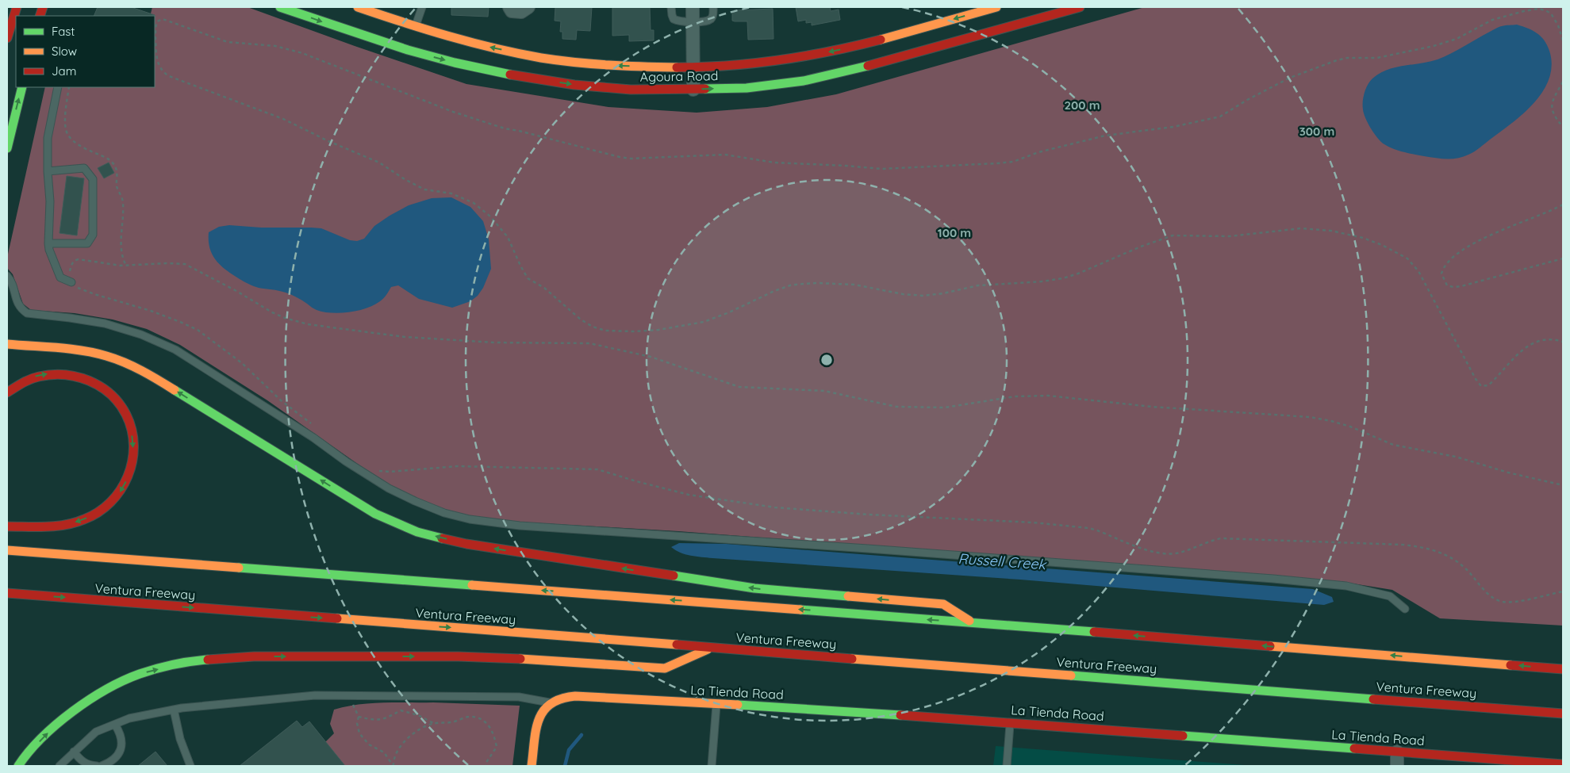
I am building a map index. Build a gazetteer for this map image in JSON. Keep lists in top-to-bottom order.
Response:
{
  "streets": {
    "main road": ["Agoura Road", "Ventura Freeway", "La Tienda Road"]
  },
  "water": ["Russell Creek"],
  "legend": ["Fast", "Slow", "Jam"],
  "rings": ["200 m", "300 m", "100 m"]
}
